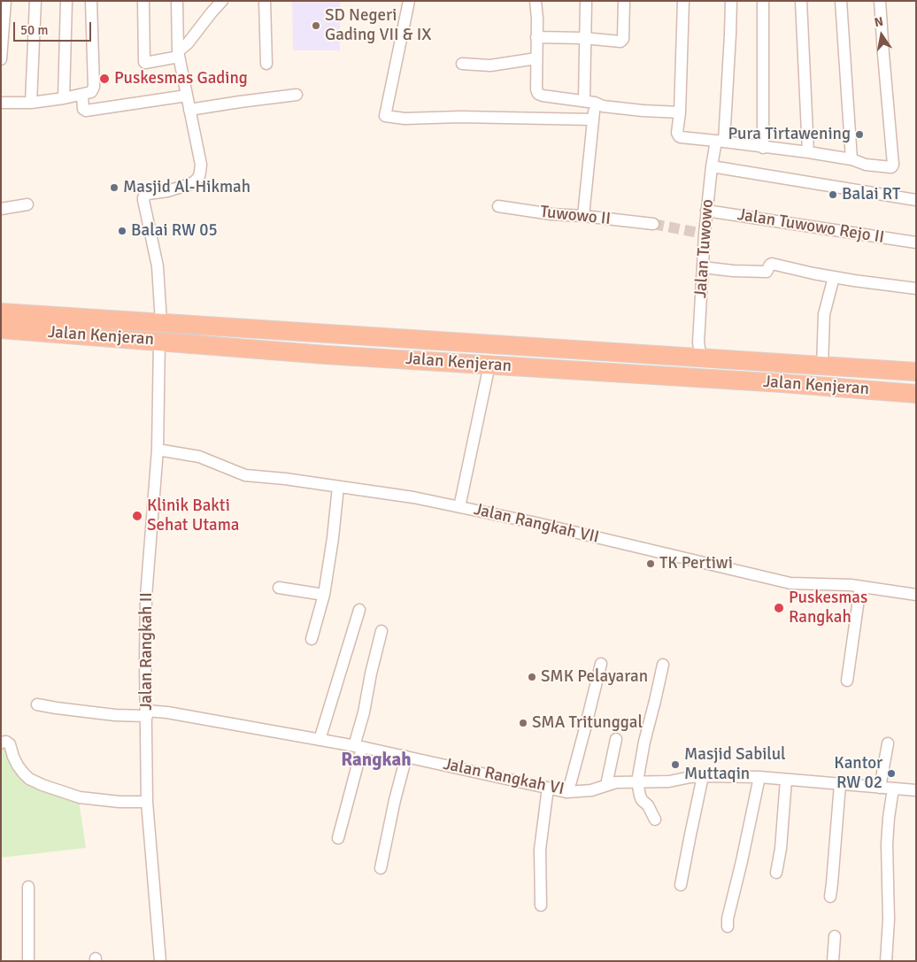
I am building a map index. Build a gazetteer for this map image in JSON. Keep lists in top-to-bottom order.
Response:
{
  "streets": {
    "highway": ["Jalan Kenjeran"],
    "street": [
      "Tuwowo II",
      "Jalan Tuwowo Rejo II",
      "Jalan Tuwowo",
      "Jalan Rangkah VII",
      "Jalan Rangkah II",
      "Jalan Rangkah VI"
    ]
  },
  "crossings": [
    ["Jalan Tuwowo Rejo II", "Jalan Tuwowo"],
    ["Jalan Tuwowo", "Jalan Kenjeran"],
    ["Jalan Kenjeran", "Jalan Rangkah II"],
    ["Jalan Rangkah VII", "Jalan Rangkah II"],
    ["Jalan Rangkah II", "Jalan Rangkah VI"]
  ],
  "districts": ["Rangkah"],
  "places": [
    "SD Negeri Gading VII & IX",
    "Puskesmas Gading",
    "Pura Tirtawening",
    "Masjid Al-Hikmah",
    "Balai RT",
    "Balai RW 05",
    "Klinik Bakti Sehat Utama",
    "TK Pertiwi",
    "Puskesmas Rangkah",
    "SMK Pelayaran",
    "SMA Tritunggal",
    "Masjid Sabilul Muttaqin",
    "Kantor RW 02"
  ],
  "scale_bar": "50 m",
  "north": "top"
}
